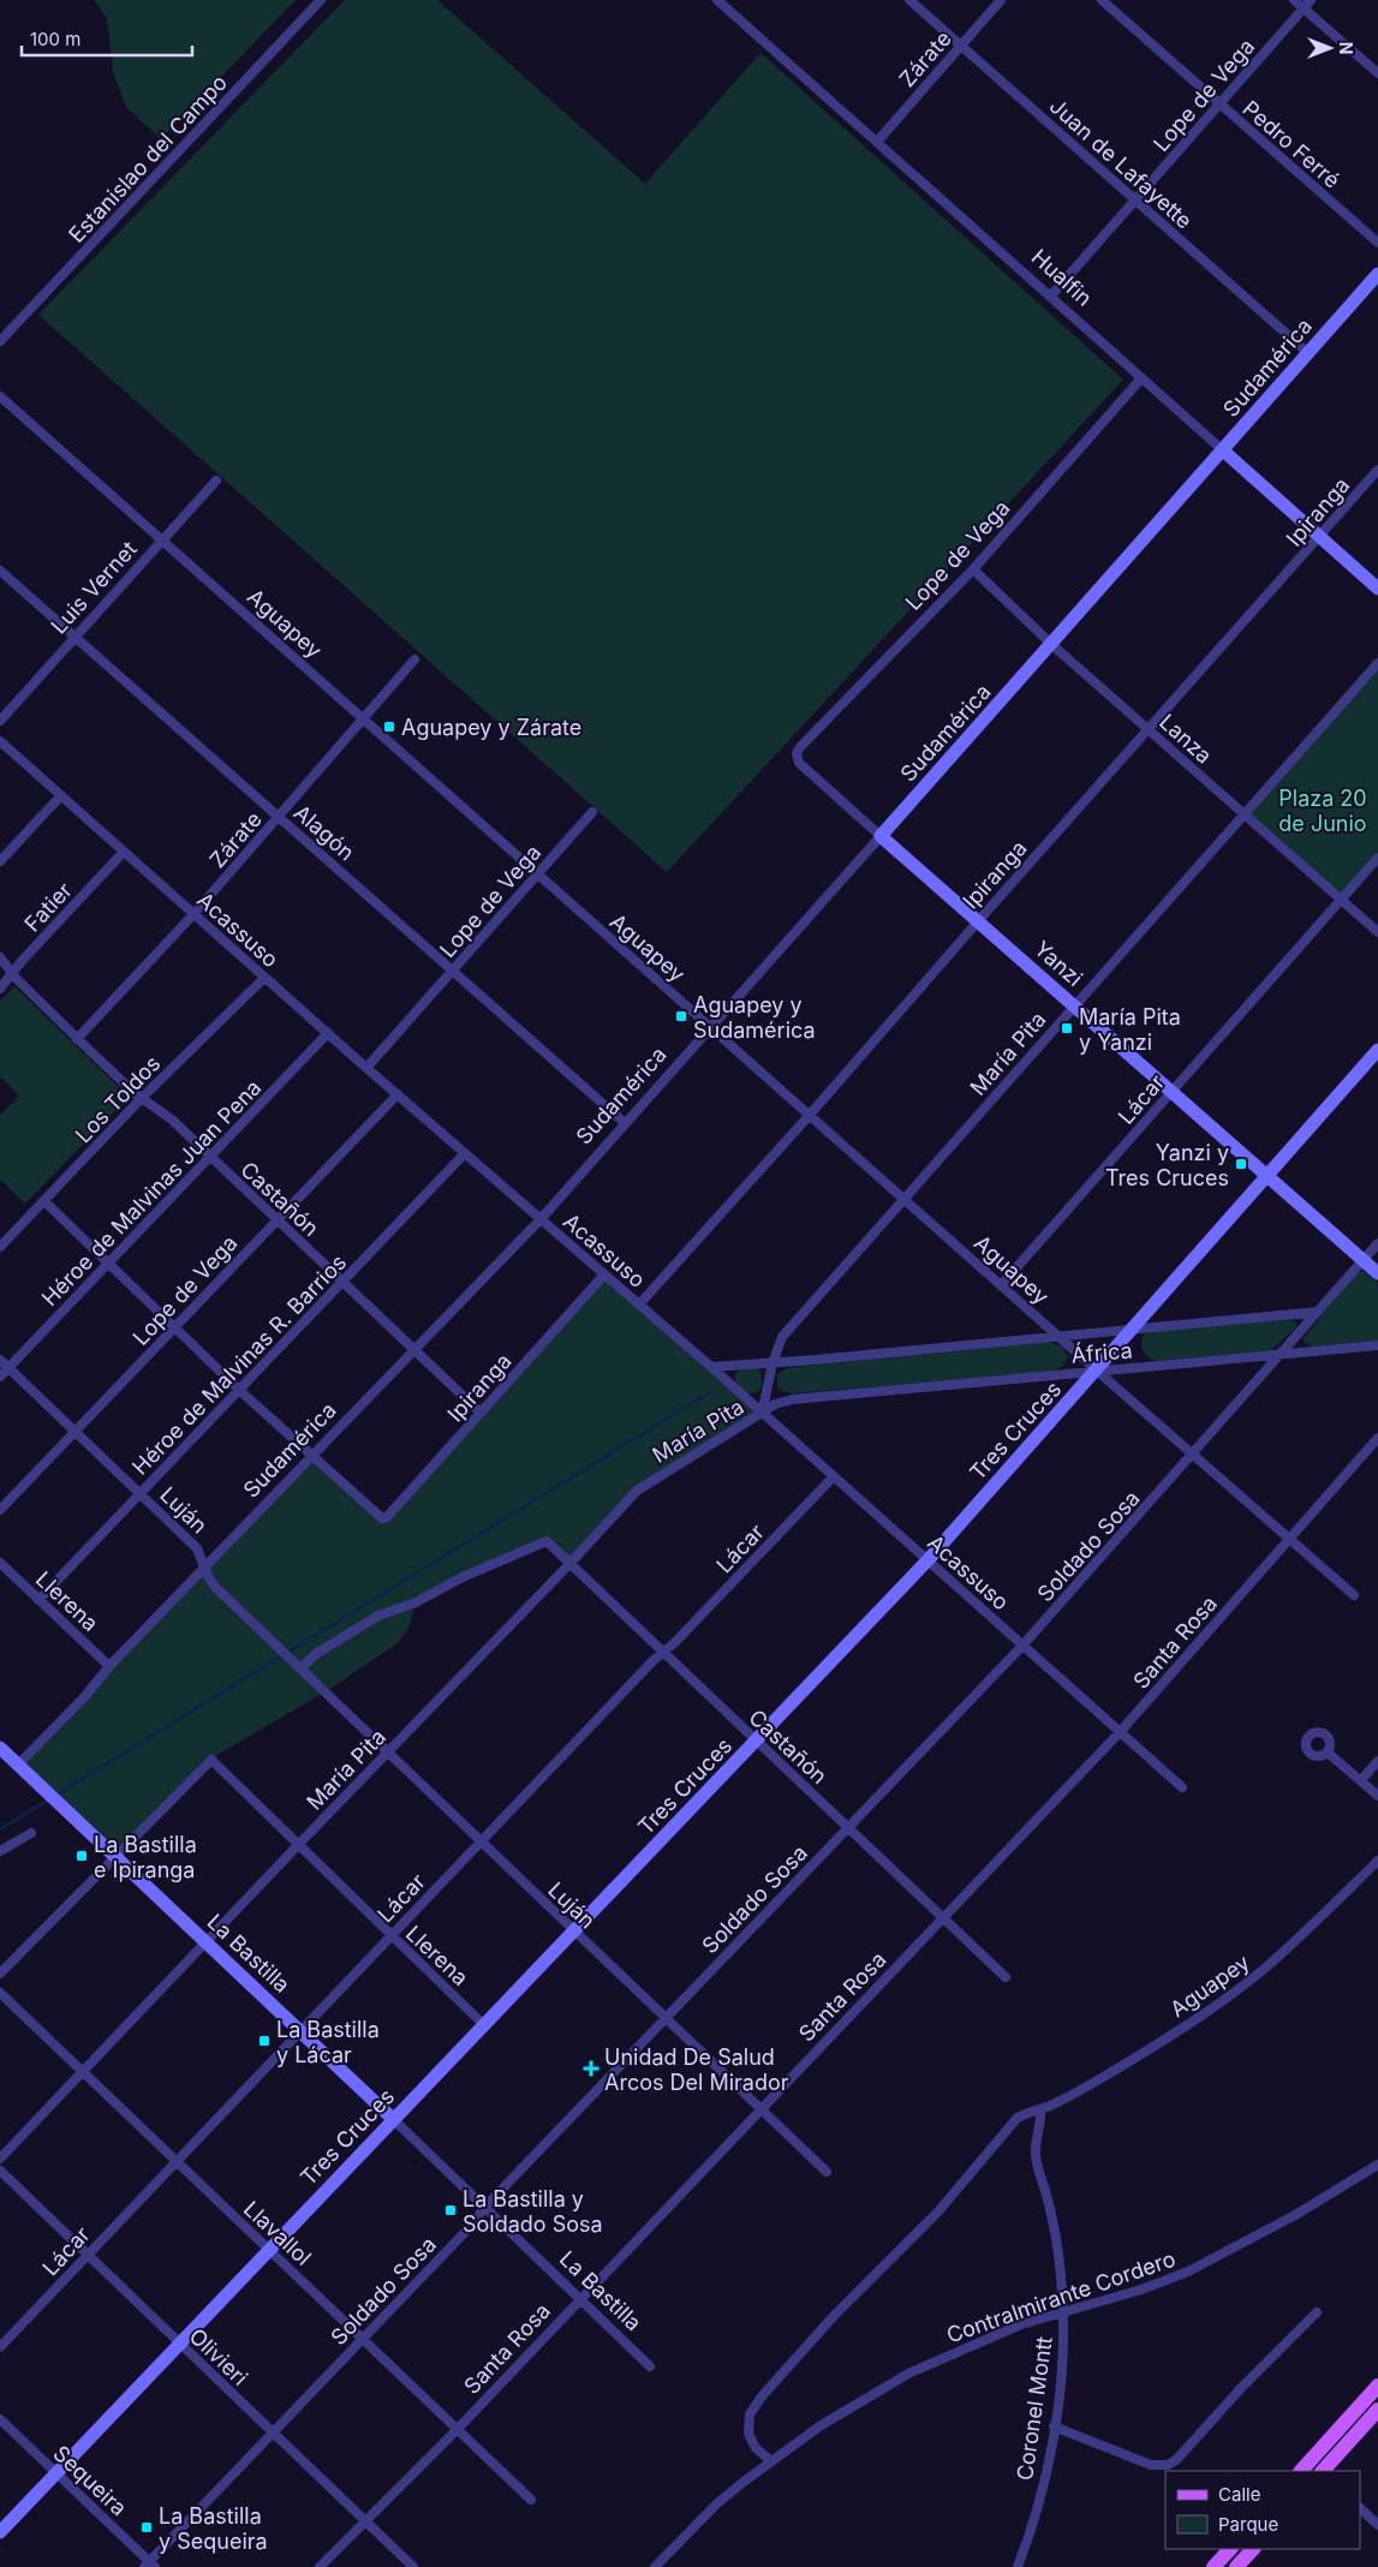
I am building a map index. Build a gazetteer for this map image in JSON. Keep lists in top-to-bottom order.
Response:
{
  "streets": {
    "street": [
      "Zárate",
      "Lope de Vega",
      "Pedro Ferré",
      "Estanislao del Campo",
      "Juan de Lafayette",
      "Hualfin",
      "Sudamérica",
      "Ipiranga",
      "Luis Vernet",
      "Aguapey",
      "Lanza",
      "Alagón",
      "Fatier",
      "Acassuso",
      "Yanzi",
      "María Pita",
      "Los Toldos",
      "Lácar",
      "Héroe de Malvinas Juan Pena",
      "Castañón",
      "África",
      "Héroe de Malvinas R. Barrios",
      "Tres Cruces",
      "Luján",
      "Soldado Sosa",
      "Llerena",
      "Santa Rosa",
      "La Bastilla",
      "Llavallol",
      "Contralmirante Cordero",
      "Olivieri",
      "Coronel Montt",
      "Sequeira"
    ]
  },
  "crossings": [
    ["Zárate", "Juan de Lafayette"],
    ["Zárate", "Hualfin"],
    ["Zárate", "Aguapey"],
    ["Zárate", "Alagón"],
    ["Zárate", "Acassuso"],
    ["Zárate", "Castañón"],
    ["Lope de Vega", "Pedro Ferré"],
    ["Lope de Vega", "Juan de Lafayette"],
    ["Lope de Vega", "Hualfin"],
    ["Lope de Vega", "Aguapey"],
    ["Lope de Vega", "Lanza"],
    ["Lope de Vega", "Alagón"],
    ["Lope de Vega", "Acassuso"],
    ["Lope de Vega", "Yanzi"],
    ["Lope de Vega", "Castañón"],
    ["Lope de Vega", "Luján"],
    ["Juan de Lafayette", "Sudamérica"],
    ["Hualfin", "Sudamérica"],
    ["Hualfin", "Ipiranga"],
    ["Sudamérica", "Ipiranga"],
    ["Sudamérica", "Aguapey"],
    ["Sudamérica", "Lanza"],
    ["Sudamérica", "Alagón"],
    ["Sudamérica", "Acassuso"],
    ["Sudamérica", "Yanzi"],
    ["Sudamérica", "Castañón"],
    ["Sudamérica", "Luján"],
    ["Sudamérica", "Llerena"],
    ["Sudamérica", "La Bastilla"],
    ["Ipiranga", "Aguapey"],
    ["Ipiranga", "Lanza"],
    ["Ipiranga", "Acassuso"],
    ["Ipiranga", "Yanzi"],
    ["Ipiranga", "Castañón"],
    ["Luis Vernet", "Aguapey"],
    ["Luis Vernet", "Alagón"],
    ["Aguapey", "María Pita"],
    ["Aguapey", "Lácar"],
    ["Aguapey", "África"],
    ["Aguapey", "Tres Cruces"],
    ["Aguapey", "Soldado Sosa"],
    ["Aguapey", "Santa Rosa"],
    ["Aguapey", "Contralmirante Cordero"],
    ["Aguapey", "Coronel Montt"],
    ["Lanza", "María Pita"],
    ["Lanza", "Lácar"],
    ["Fatier", "Acassuso"],
    ["Fatier", "Castañón"],
    ["Acassuso", "María Pita"],
    ["Acassuso", "Los Toldos"],
    ["Acassuso", "Lácar"],
    ["Acassuso", "Héroe de Malvinas Juan Pena"],
    ["Acassuso", "África"],
    ["Acassuso", "Héroe de Malvinas R. Barrios"],
    ["Acassuso", "Tres Cruces"],
    ["Acassuso", "Soldado Sosa"],
    ["Acassuso", "Santa Rosa"],
    ["Yanzi", "María Pita"],
    ["Yanzi", "Lácar"],
    ["Yanzi", "Tres Cruces"],
    ["Yanzi", "Soldado Sosa"],
    ["María Pita", "Castañón"],
    ["María Pita", "África"],
    ["María Pita", "Luján"],
    ["María Pita", "Llerena"],
    ["María Pita", "La Bastilla"],
    ["María Pita", "Llavallol"],
    ["Los Toldos", "Castañón"],
    ["Lácar", "Castañón"],
    ["Lácar", "Luján"],
    ["Lácar", "Llerena"],
    ["Lácar", "La Bastilla"],
    ["Lácar", "Llavallol"],
    ["Lácar", "Olivieri"],
    ["Héroe de Malvinas Juan Pena", "Castañón"],
    ["Héroe de Malvinas Juan Pena", "Luján"],
    ["Castañón", "Héroe de Malvinas R. Barrios"],
    ["Castañón", "Tres Cruces"],
    ["Castañón", "Luján"],
    ["Castañón", "Soldado Sosa"],
    ["Castañón", "Santa Rosa"],
    ["África", "Tres Cruces"],
    ["África", "Soldado Sosa"],
    ["Héroe de Malvinas R. Barrios", "Luján"],
    ["Héroe de Malvinas R. Barrios", "Llerena"],
    ["Tres Cruces", "Luján"],
    ["Tres Cruces", "Llerena"],
    ["Tres Cruces", "La Bastilla"],
    ["Tres Cruces", "Llavallol"],
    ["Tres Cruces", "Olivieri"],
    ["Tres Cruces", "Sequeira"],
    ["Luján", "Soldado Sosa"],
    ["Luján", "Santa Rosa"],
    ["Soldado Sosa", "La Bastilla"],
    ["Soldado Sosa", "Llavallol"],
    ["Soldado Sosa", "Olivieri"],
    ["Soldado Sosa", "Sequeira"],
    ["Llerena", "La Bastilla"],
    ["Santa Rosa", "La Bastilla"],
    ["Santa Rosa", "Llavallol"],
    ["Santa Rosa", "Olivieri"],
    ["Contralmirante Cordero", "Coronel Montt"]
  ],
  "parks": ["Plaza 20 de Junio"],
  "places": {
    "transit": [
      "Aguapey y Zárate",
      "Aguapey y Sudamérica",
      "María Pita y Yanzi",
      "Yanzi y Tres Cruces",
      "La Bastilla e Ipiranga",
      "La Bastilla y Lácar",
      "La Bastilla y Soldado Sosa",
      "La Bastilla y Sequeira"
    ],
    "health": ["Unidad De Salud Arcos Del Mirador"]
  },
  "legend": ["Calle", "Parque"],
  "scale_bar": "100 m",
  "north": "right"
}
